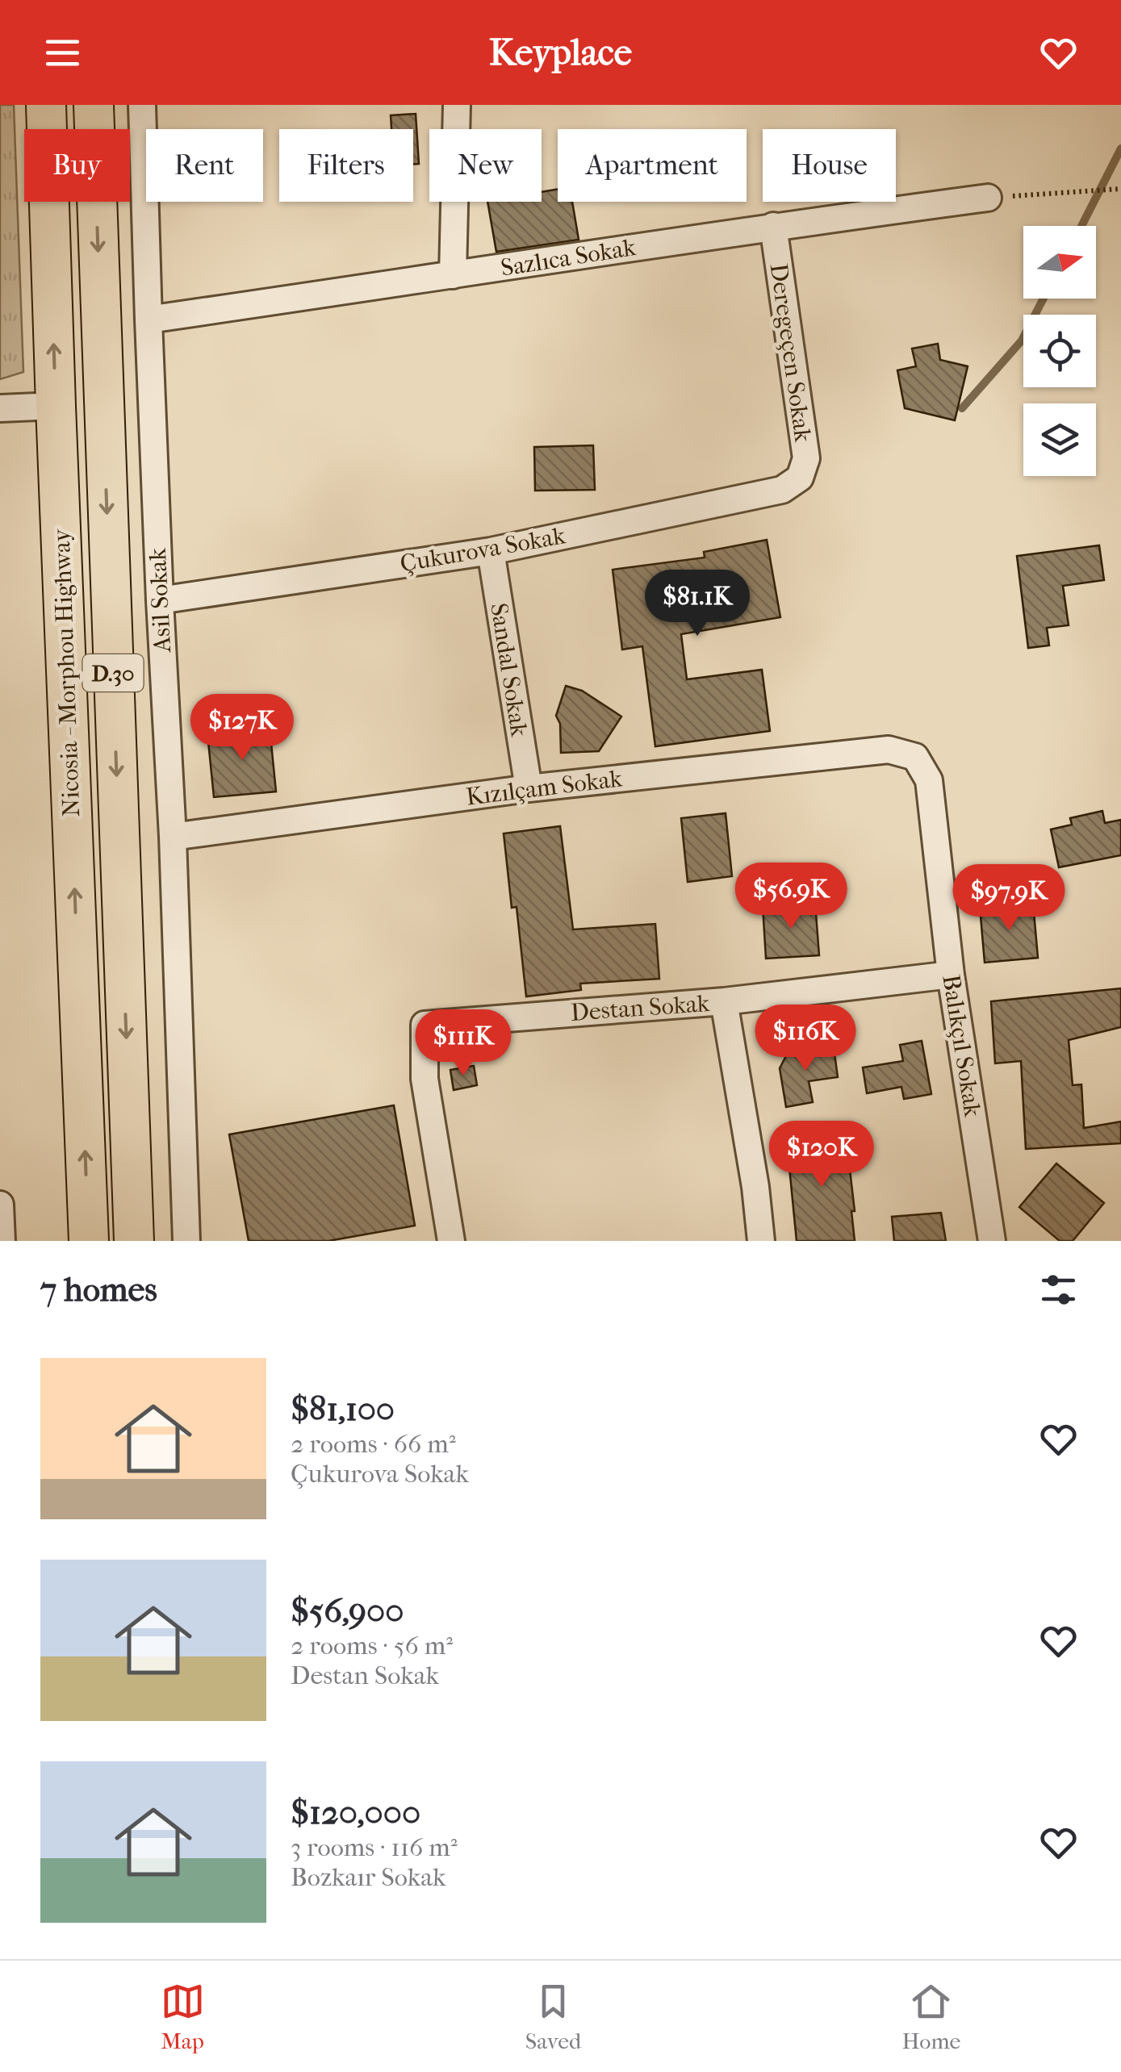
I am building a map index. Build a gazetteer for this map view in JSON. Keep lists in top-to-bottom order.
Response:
{
  "streets": {
    "highway": ["Nicosia - Morphou Highway", "D.30"],
    "street": [
      "Sazlıca Sokak",
      "Deregeçen Sokak",
      "Çukurova Sokak",
      "Asil Sokak",
      "Sandal Sokak",
      "Kızılçam Sokak",
      "Destan Sokak",
      "Balıkçıl Sokak"
    ]
  },
  "crossings": [
    ["Sazlıca Sokak", "Deregeçen Sokak"],
    ["Sazlıca Sokak", "Asil Sokak"],
    ["Deregeçen Sokak", "Çukurova Sokak"],
    ["Çukurova Sokak", "Asil Sokak"],
    ["Çukurova Sokak", "Sandal Sokak"],
    ["Asil Sokak", "Kızılçam Sokak"],
    ["Sandal Sokak", "Kızılçam Sokak"],
    ["Kızılçam Sokak", "Balıkçıl Sokak"],
    ["Destan Sokak", "Balıkçıl Sokak"]
  ],
  "north": "right",
  "page": {
    "header": "Keyplace",
    "chip": [
      "Buy",
      "Rent",
      "Filters",
      "New",
      "Apartment",
      "House"
    ],
    "price": [
      "$81.1K",
      "$127K",
      "$56.9K",
      "$97.9K",
      "$116K",
      "$111K",
      "$120K"
    ],
    "heading": "7 homes",
    "list": [
      {
        "name": "$81,100",
        "note": "2 rooms · 66 m² · Çukurova Sokak"
      },
      {
        "name": "$56,900",
        "note": "2 rooms · 56 m² · Destan Sokak"
      },
      {
        "name": "$120,000",
        "note": "3 rooms · 116 m² · Bozkaır Sokak"
      }
    ],
    "tabs": ["Map", "Saved", "Home"]
  }
}
